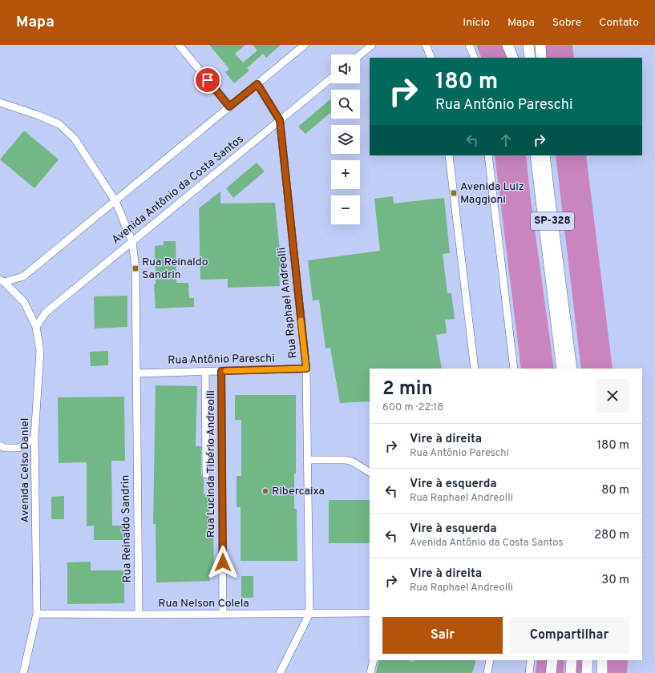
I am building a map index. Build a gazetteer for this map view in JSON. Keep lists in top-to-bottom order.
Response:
{
  "streets": {
    "highway": ["SP-328"],
    "street": [
      "Avenida Antônio da Costa Santos",
      "Rua Raphael Andreolli",
      "Rua Antônio Pareschi",
      "Rua Lucinda Tibério Andreolli",
      "Avenida Celso Daniel",
      "Rua Reinaldo Sandrin",
      "Rua Nelson Colela"
    ]
  },
  "crossings": [
    ["Avenida Antônio da Costa Santos", "Rua Raphael Andreolli"],
    ["Avenida Antônio da Costa Santos", "Avenida Celso Daniel"],
    ["Avenida Antônio da Costa Santos", "Rua Reinaldo Sandrin"],
    ["Rua Raphael Andreolli", "Rua Antônio Pareschi"],
    ["Rua Raphael Andreolli", "Rua Nelson Colela"],
    ["Rua Antônio Pareschi", "Rua Lucinda Tibério Andreolli"],
    ["Rua Antônio Pareschi", "Rua Reinaldo Sandrin"],
    ["Rua Lucinda Tibério Andreolli", "Rua Nelson Colela"],
    ["Avenida Celso Daniel", "Rua Nelson Colela"],
    ["Rua Reinaldo Sandrin", "Rua Nelson Colela"]
  ],
  "places": {
    "transit": ["Avenida Luiz Maggioni", "Rua Reinaldo Sandrin"],
    "other": ["Ribercaixa"]
  },
  "page": {
    "header": "Mapa",
    "nav": [
      "Início",
      "Mapa",
      "Sobre",
      "Contato"
    ],
    "map_buttons": ["+", "−"],
    "turn": ["180 m", "Rua Antônio Pareschi"],
    "heading": ["2 min", "600 m · 22:18"],
    "list": [
      {
        "name": "Vire à direita",
        "note": "Rua Antônio Pareschi",
        "value": "180 m"
      },
      {
        "name": "Vire à esquerda",
        "note": "Rua Raphael Andreolli",
        "value": "80 m"
      },
      {
        "name": "Vire à esquerda",
        "note": "Avenida Antônio da Costa Santos",
        "value": "280 m"
      },
      {
        "name": "Vire à direita",
        "note": "Rua Raphael Andreolli",
        "value": "30 m"
      }
    ],
    "buttons": ["Sair", "Compartilhar"]
  }
}
